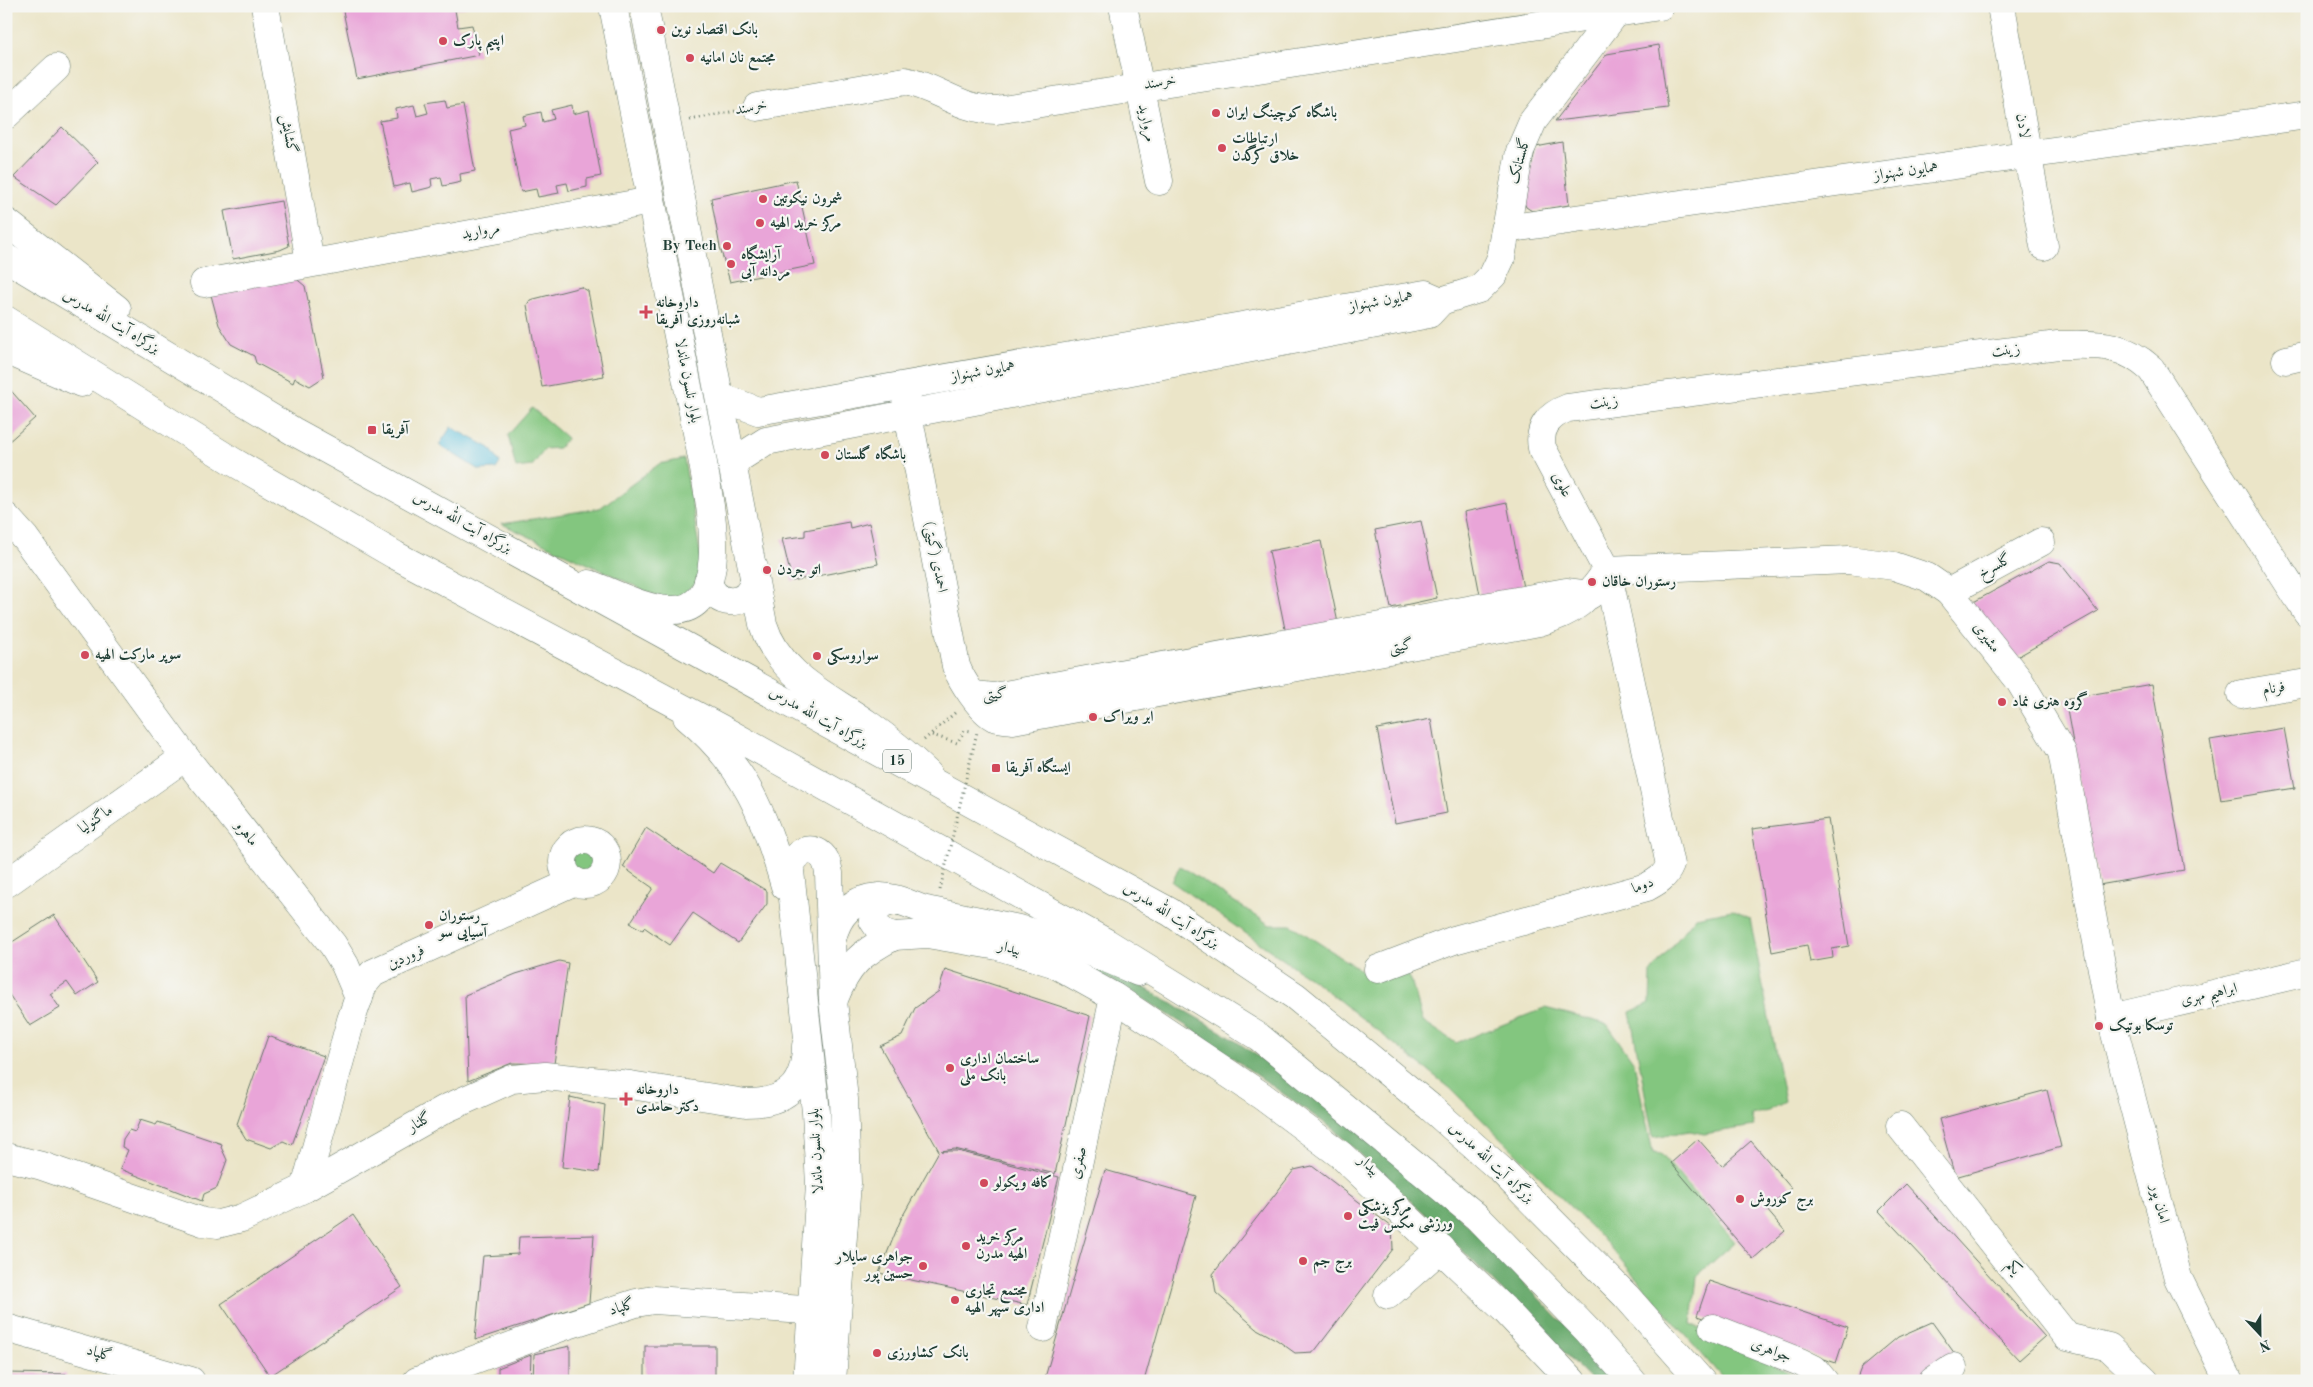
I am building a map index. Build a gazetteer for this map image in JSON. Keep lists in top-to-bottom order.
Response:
{
  "streets": {
    "main road": [
      "خرسند",
      "مروارید",
      "لادن",
      "گشایش",
      "گلستانک",
      "همایون شهنواز",
      "بزرگراه آیت الله مدرس",
      "زینت",
      "بلوار نلسون ماندلا",
      "علوی",
      "احمدی (گیتی)",
      "گلسرخ",
      "مشیری",
      "گیتی",
      "فرنام",
      "15",
      "ماگنولیا",
      "ماهرو",
      "دوما",
      "بیدار",
      "فروردین",
      "ابراهیم مهری",
      "گلنار",
      "صفری",
      "امان پور",
      "یکم",
      "گلپاد",
      "جواهری"
    ]
  },
  "crossings": [
    ["خرسند", "مروارید"],
    ["خرسند", "گلستانک"],
    ["خرسند", "بلوار نلسون ماندلا"],
    ["مروارید", "گشایش"],
    ["مروارید", "بلوار نلسون ماندلا"],
    ["لادن", "همایون شهنواز"],
    ["گلستانک", "همایون شهنواز"],
    ["همایون شهنواز", "بلوار نلسون ماندلا"],
    ["همایون شهنواز", "احمدی (گیتی)"],
    ["بزرگراه آیت الله مدرس", "بلوار نلسون ماندلا"],
    ["زینت", "علوی"],
    ["بلوار نلسون ماندلا", "گلنار"],
    ["بلوار نلسون ماندلا", "گلپاد"],
    ["علوی", "مشیری"],
    ["علوی", "گیتی"],
    ["علوی", "دوما"],
    ["احمدی (گیتی)", "گیتی"],
    ["گلسرخ", "مشیری"],
    ["مشیری", "گیتی"],
    ["مشیری", "دوما"],
    ["مشیری", "ابراهیم مهری"],
    ["مشیری", "امان پور"],
    ["گیتی", "دوما"],
    ["ماگنولیا", "ماهرو"],
    ["ماهرو", "فروردین"],
    ["بیدار", "صفری"],
    ["ابراهیم مهری", "امان پور"]
  ],
  "places": {
    "other": [
      "بانک اقتصاد نوین",
      "اپتیم پارک",
      "مجتمع نان امانیه",
      "باشگاه کوچینگ ایران",
      "ارتباطات خلاق کرگدن",
      "شمرون نیکوتین",
      "مرکز خرید الهیه",
      "By Tech",
      "آرایشگاه مردانه آبی",
      "باشگاه گلستان",
      "اتو جردن",
      "رستوران خاقان",
      "سوپر ماركت الهيه",
      "سواروسکی",
      "گروه هنری نماد",
      "ابر ویراک",
      "رستوران آسیایی سو",
      "توسکا بوتیک",
      "ساختمان اداری بانک ملی",
      "کافه ویکولو",
      "برج کوروش",
      "مرکز پزشکی ورزشی مکس فیت",
      "مرکز خرید الهیه مدرن",
      "برج جم",
      "جواهری سایلار حسین پور",
      "مجتمع تجاری اداری سپهر الهیه",
      "بانک کشاورزی"
    ],
    "health": ["داروخانه شبانه‌روزی آفریقا", "داروخانه دکتر حامدی"],
    "transit": ["آفریقا", "ایستگاه آفریقا"]
  },
  "north": "bottom"
}
